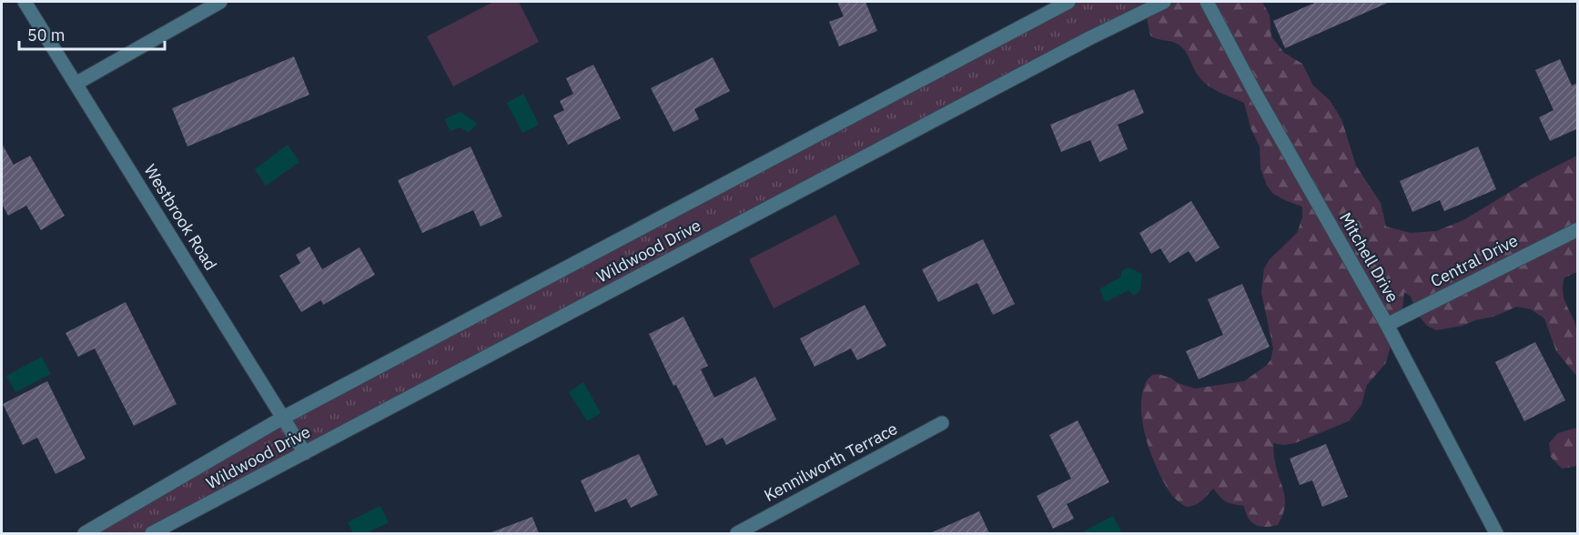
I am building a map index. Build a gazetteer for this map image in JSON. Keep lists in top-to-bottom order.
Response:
{
  "streets": {
    "street": [
      "Westbrook Road",
      "Wildwood Drive",
      "Mitchell Drive",
      "Central Drive",
      "Kennilworth Terrace"
    ]
  },
  "crossings": [
    ["Westbrook Road", "Wildwood Drive"],
    ["Mitchell Drive", "Central Drive"]
  ],
  "scale_bar": "50 m"
}
